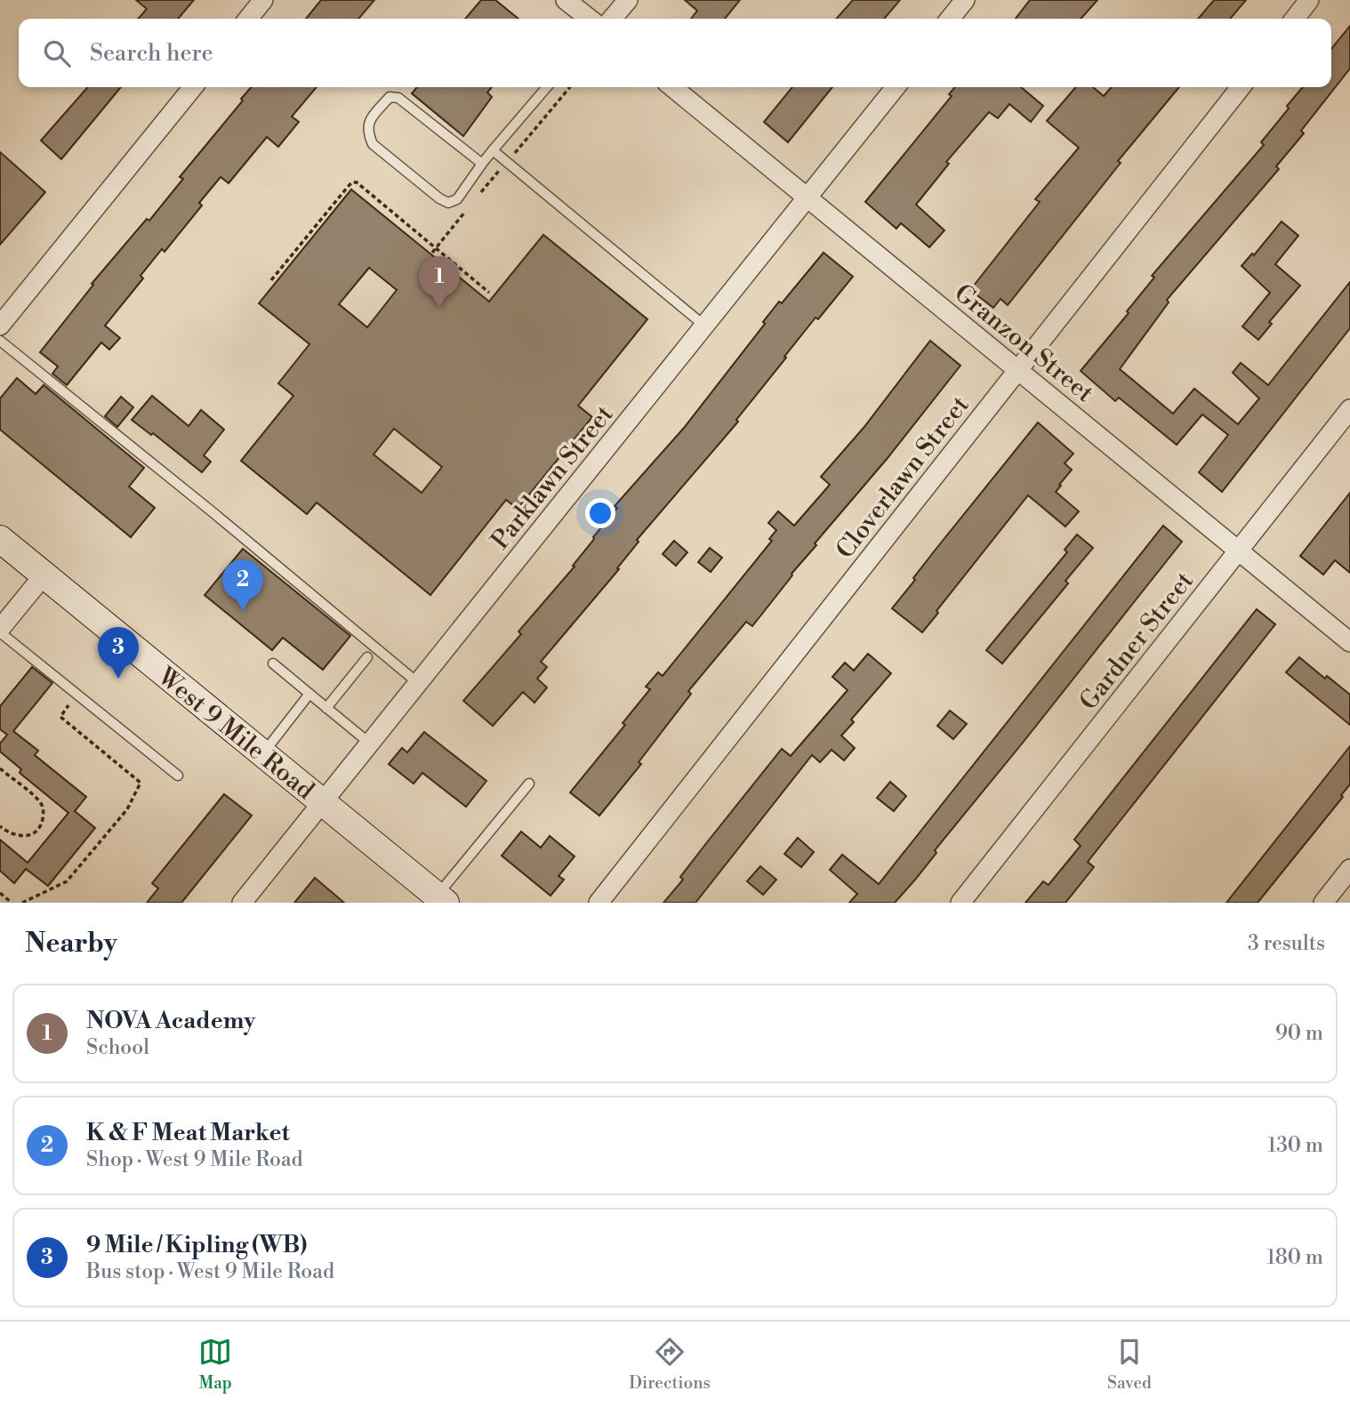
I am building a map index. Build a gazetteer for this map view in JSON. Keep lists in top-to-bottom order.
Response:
{
  "streets": {
    "main road": ["West 9 Mile Road"],
    "street": [
      "Granzon Street",
      "Parklawn Street",
      "Cloverlawn Street",
      "Gardner Street"
    ]
  },
  "crossings": [
    ["Granzon Street", "Parklawn Street"],
    ["Granzon Street", "Cloverlawn Street"],
    ["Granzon Street", "Gardner Street"],
    ["Parklawn Street", "West 9 Mile Road"]
  ],
  "page": {
    "search": "Search here",
    "pins": ["1", "2", "3"],
    "heading": ["Nearby", "3 results"],
    "list": [
      {
        "mark": "1",
        "name": "NOVA Academy",
        "note": "School",
        "value": "90 m"
      },
      {
        "mark": "2",
        "name": "K & F Meat Market",
        "note": "Shop · West 9 Mile Road",
        "value": "130 m"
      },
      {
        "mark": "3",
        "name": "9 Mile / Kipling (WB)",
        "note": "Bus stop · West 9 Mile Road",
        "value": "180 m"
      }
    ],
    "nav": ["Map", "Directions", "Saved"]
  }
}
